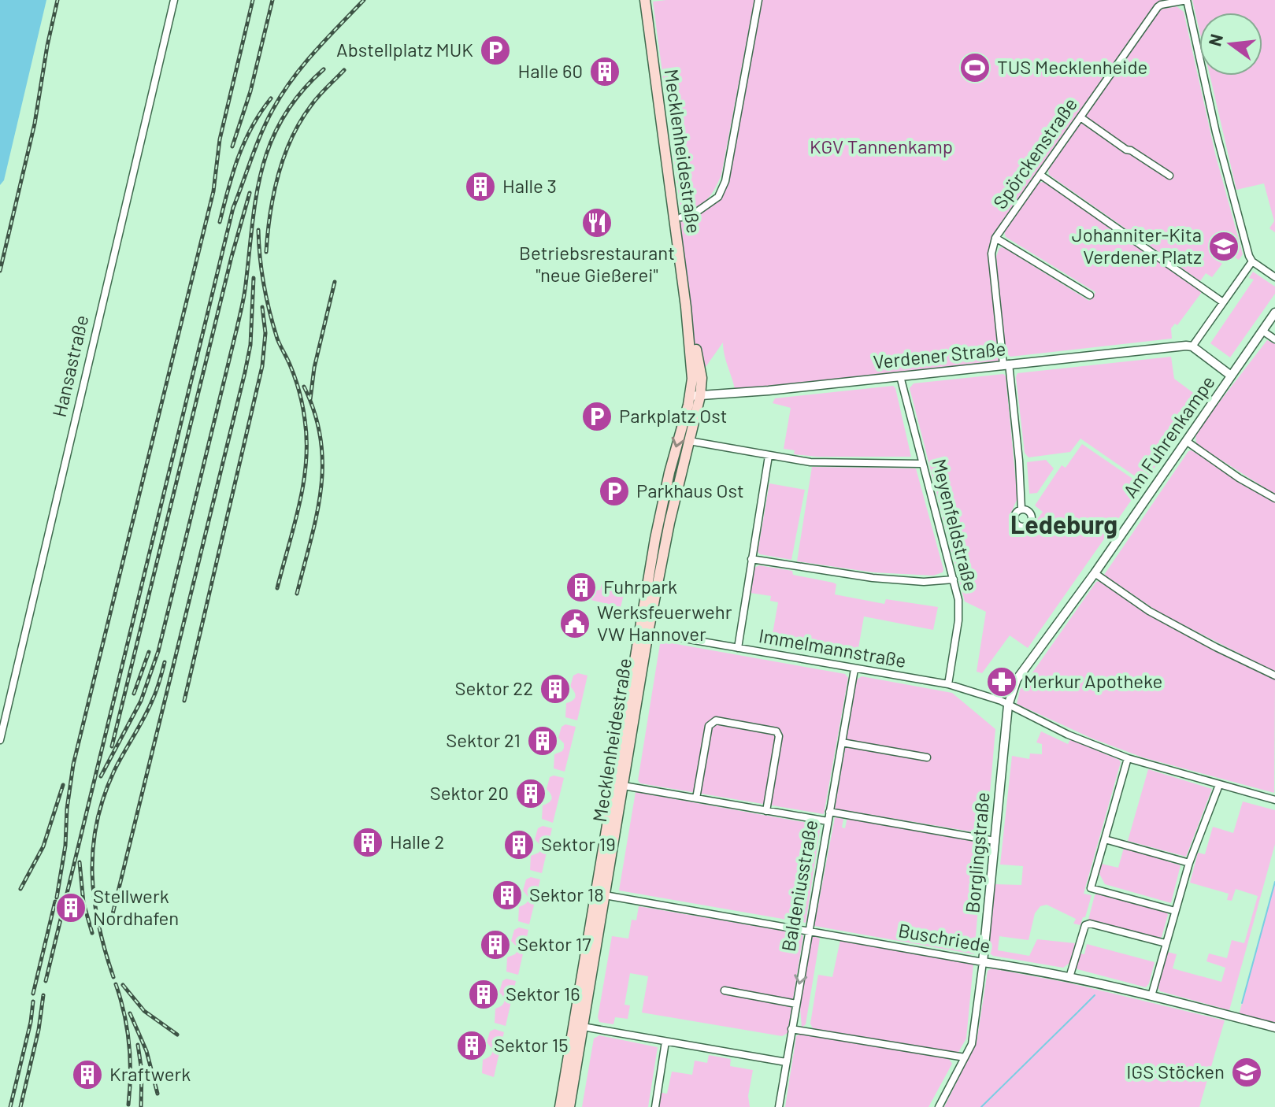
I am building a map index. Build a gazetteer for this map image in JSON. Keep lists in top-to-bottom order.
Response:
{
  "streets": {
    "main road": ["Mecklenheidestraße"],
    "street": [
      "Spörckenstraße",
      "Verdener Straße",
      "Hansastraße",
      "Am Fuhrenkampe",
      "Meyenfeldstraße",
      "Immelmannstraße",
      "Borglingstraße",
      "Baldeniusstraße",
      "Buschriede"
    ]
  },
  "crossings": [
    ["Mecklenheidestraße", "Verdener Straße"],
    ["Mecklenheidestraße", "Immelmannstraße"],
    ["Mecklenheidestraße", "Buschriede"],
    ["Spörckenstraße", "Verdener Straße"],
    ["Verdener Straße", "Meyenfeldstraße"],
    ["Am Fuhrenkampe", "Immelmannstraße"],
    ["Am Fuhrenkampe", "Borglingstraße"],
    ["Meyenfeldstraße", "Immelmannstraße"],
    ["Immelmannstraße", "Borglingstraße"],
    ["Immelmannstraße", "Baldeniusstraße"],
    ["Borglingstraße", "Buschriede"],
    ["Baldeniusstraße", "Buschriede"]
  ],
  "districts": ["Ledeburg"],
  "parks": ["KGV Tannenkamp"],
  "places": {
    "parking": ["Abstellplatz MUK", "Parkplatz Ost", "Parkhaus Ost"],
    "sports": ["TUS Mecklenheide"],
    "building": [
      "Halle 60",
      "Halle 3",
      "Fuhrpark",
      "Sektor 22",
      "Sektor 21",
      "Sektor 20",
      "Halle 2",
      "Sektor 19",
      "Sektor 18",
      "Stellwerk Nordhafen",
      "Sektor 17",
      "Sektor 16",
      "Sektor 15",
      "Kraftwerk"
    ],
    "restaurant": ["Betriebsrestaurant \"neue Gießerei\""],
    "school or university": ["Johanniter-Kita Verdener Platz", "IGS Stöcken"],
    "public building": ["Werksfeuerwehr VW Hannover"],
    "pharmacy": ["Merkur Apotheke"]
  },
  "north": "left"
}
